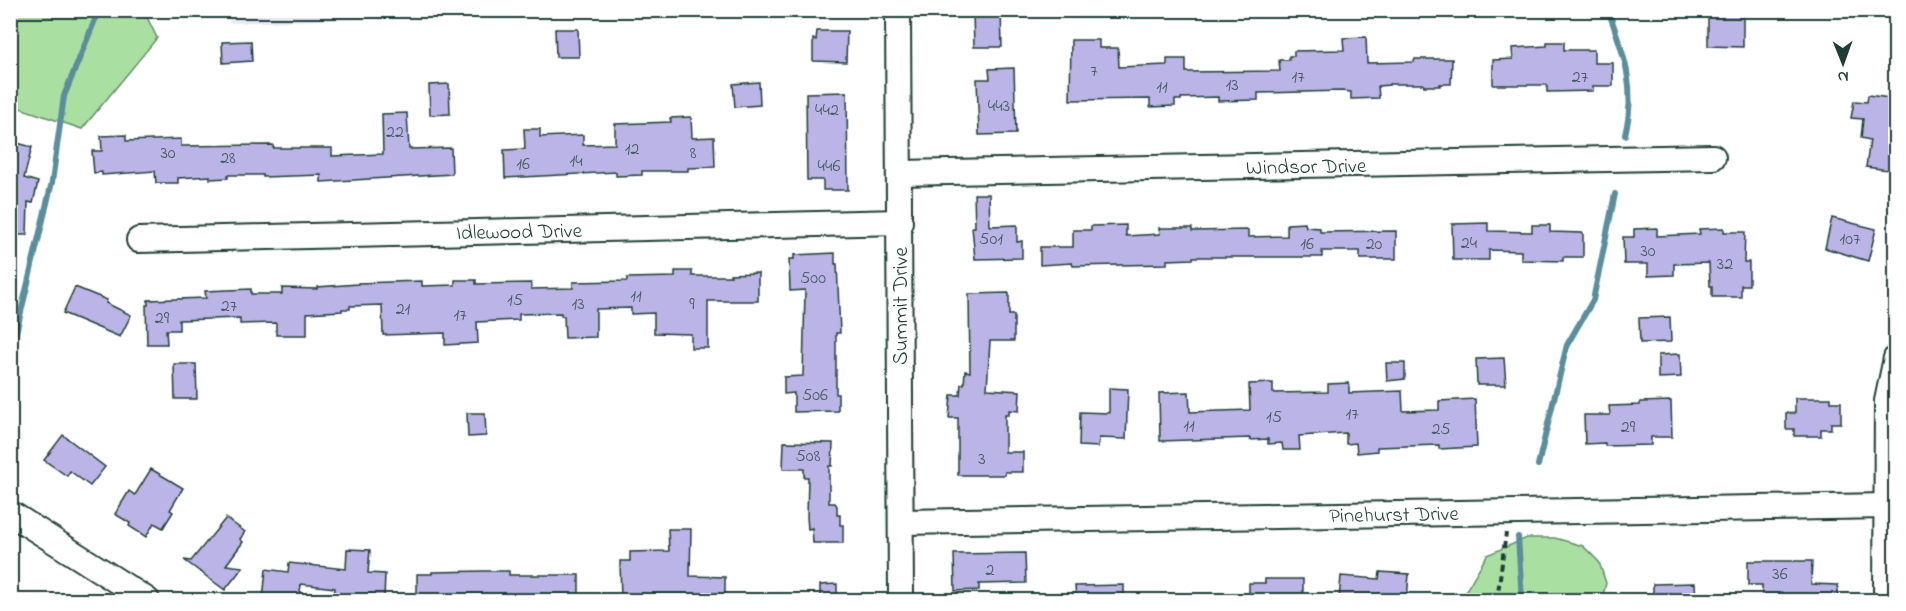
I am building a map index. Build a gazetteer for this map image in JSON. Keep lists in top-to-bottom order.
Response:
{
  "streets": {
    "street": [
      "Windsor Drive",
      "Idlewood Drive",
      "Summit Drive",
      "Pinehurst Drive"
    ]
  },
  "crossings": [
    ["Windsor Drive", "Summit Drive"],
    ["Idlewood Drive", "Summit Drive"],
    ["Summit Drive", "Pinehurst Drive"]
  ],
  "house_numbers": [
    "7",
    "17",
    "27",
    "13",
    "11",
    "443",
    "442",
    "22",
    "12",
    "30",
    "8",
    "28",
    "14",
    "16",
    "446",
    "501",
    "107",
    "24",
    "16",
    "20",
    "30",
    "32",
    "500",
    "11",
    "15",
    "13",
    "9",
    "27",
    "21",
    "17",
    "29",
    "506",
    "17",
    "15",
    "11",
    "29",
    "25",
    "508",
    "3",
    "2",
    "36"
  ],
  "north": "bottom"
}
